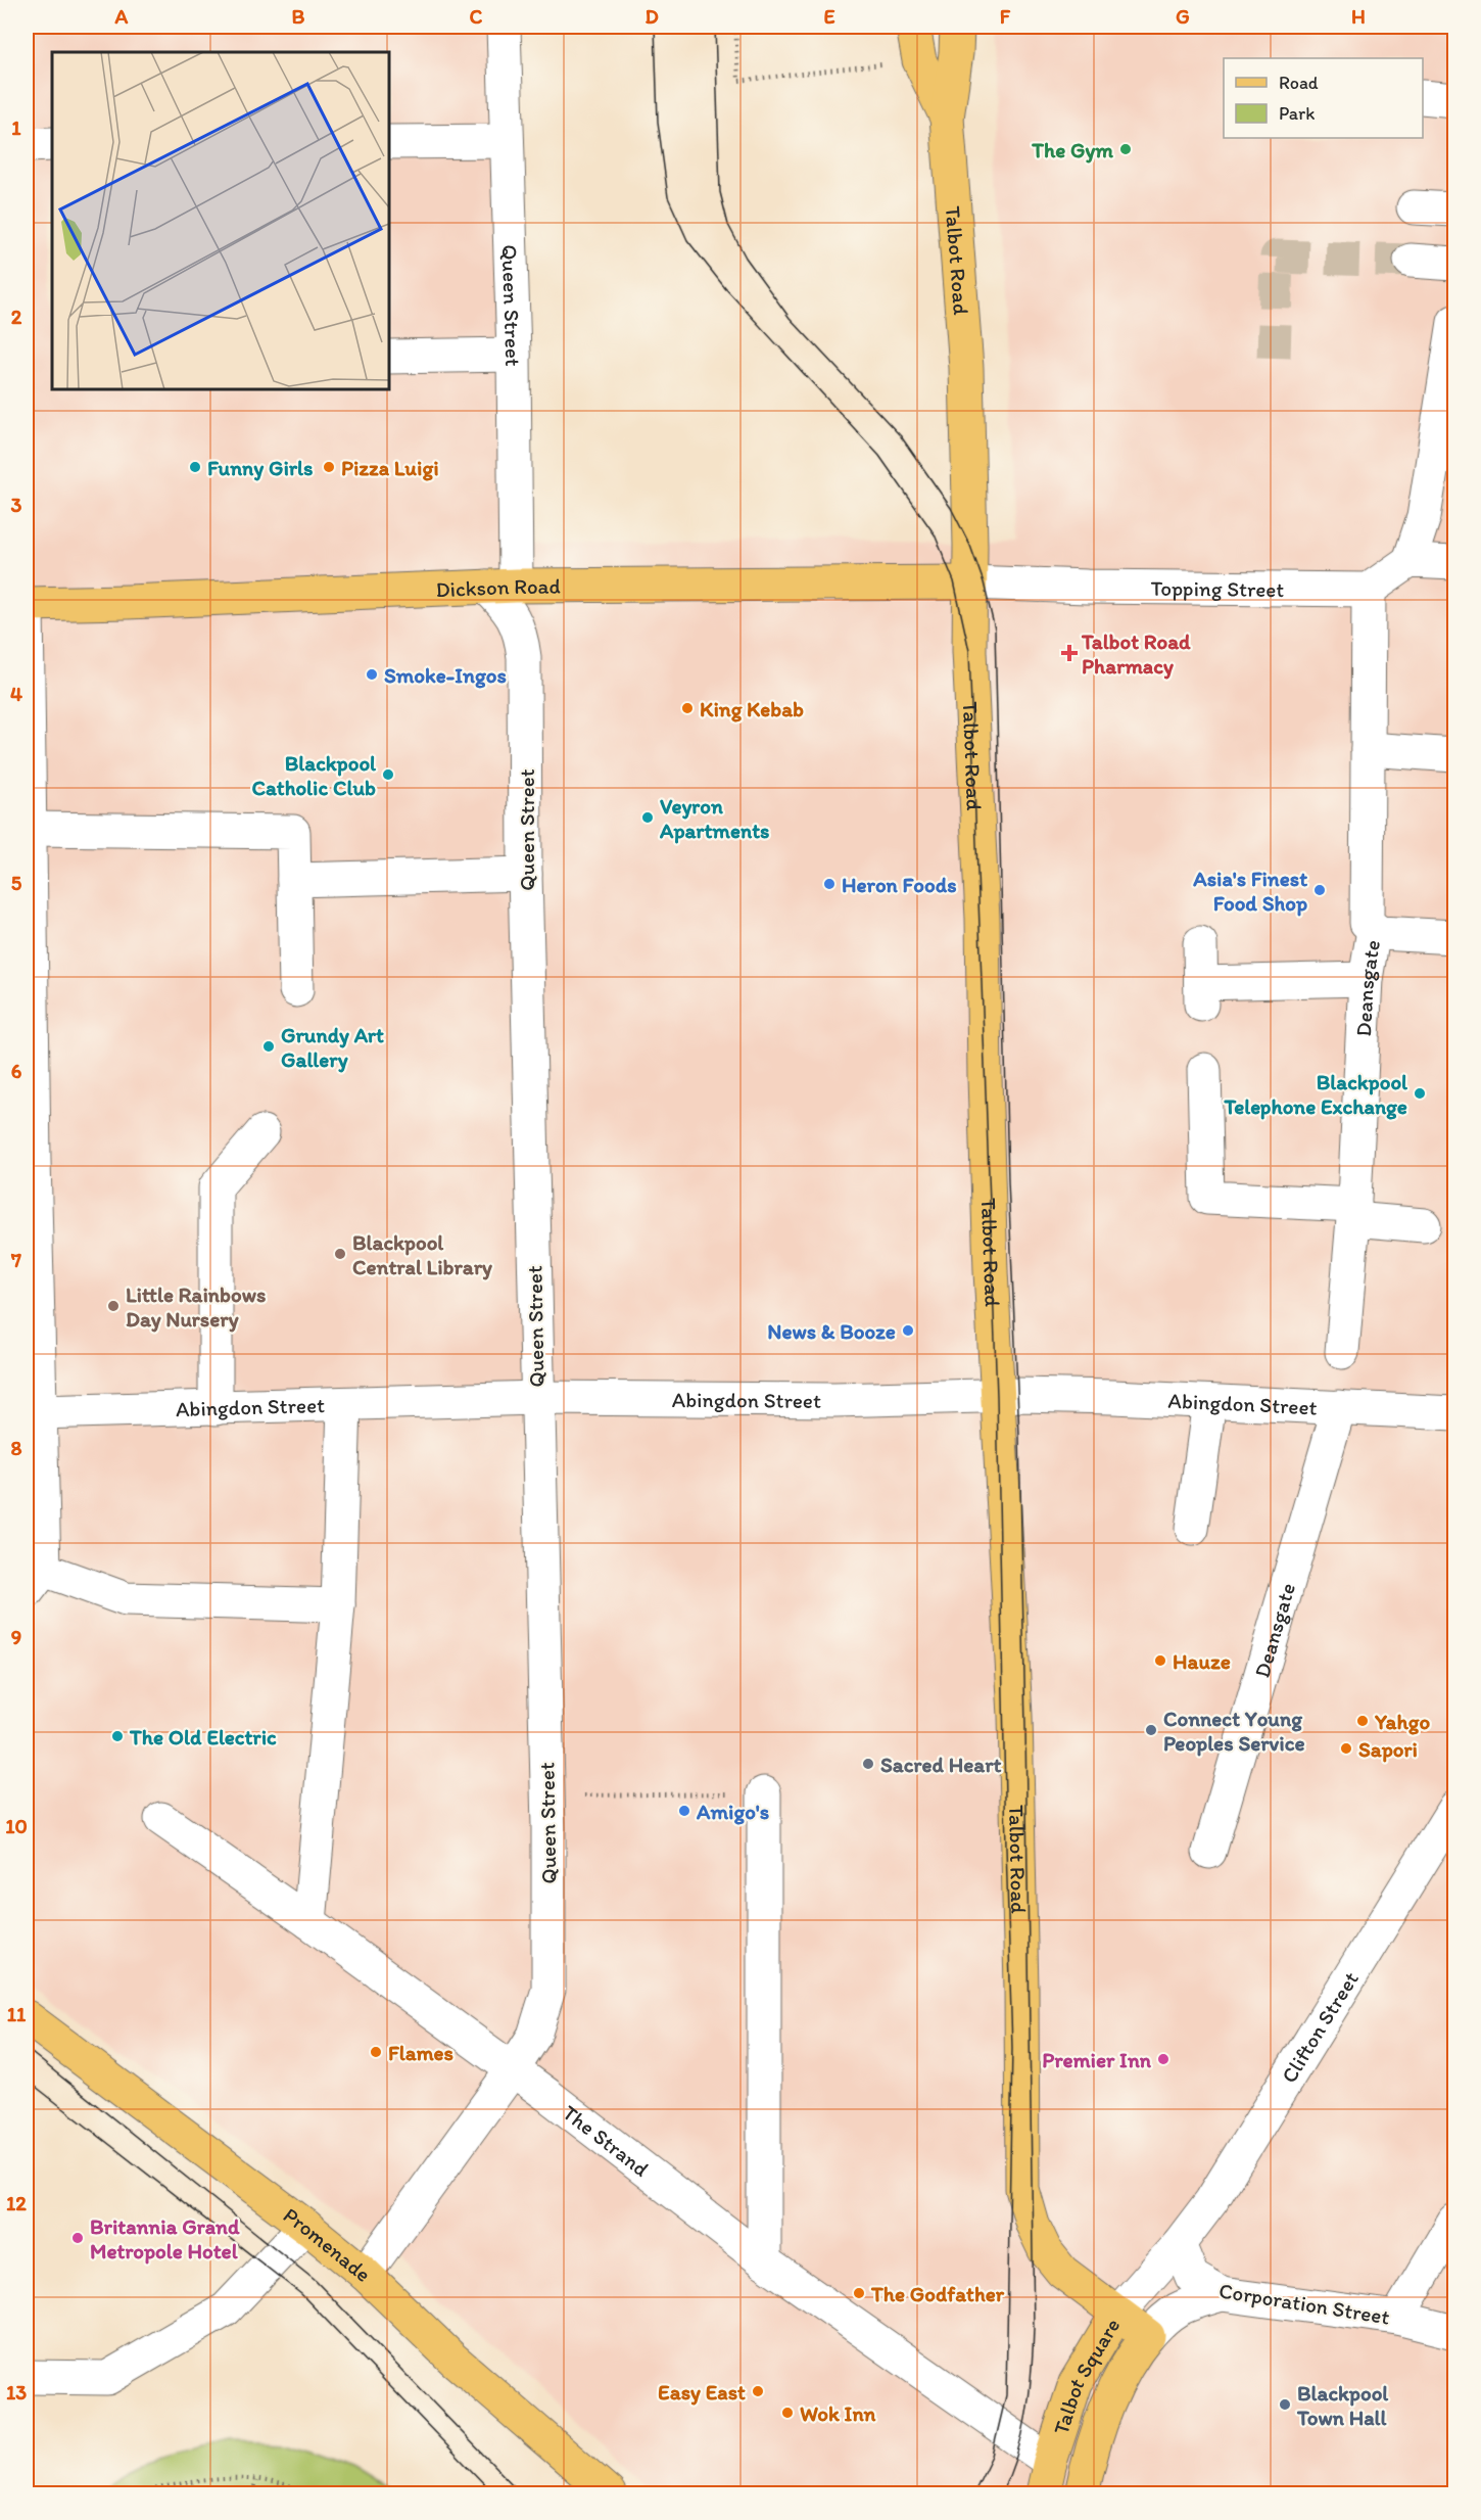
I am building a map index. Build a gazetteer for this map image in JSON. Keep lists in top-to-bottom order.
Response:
{
  "streets": {
    "main road": [
      "Talbot Road",
      "Dickson Road",
      "Promenade",
      "Talbot Square"
    ],
    "street": [
      "Queen Street",
      "Topping Street",
      "Deansgate",
      "Abingdon Street",
      "Clifton Street",
      "The Strand",
      "Corporation Street"
    ]
  },
  "crossings": [
    ["Talbot Road", "Topping Street"],
    ["Talbot Road", "Dickson Road"],
    ["Talbot Road", "Abingdon Street"],
    ["Talbot Road", "Talbot Square"],
    ["Queen Street", "Dickson Road"],
    ["Queen Street", "Abingdon Street"],
    ["Queen Street", "The Strand"],
    ["Queen Street", "Promenade"],
    ["Topping Street", "Dickson Road"],
    ["Topping Street", "Deansgate"],
    ["Deansgate", "Abingdon Street"],
    ["Clifton Street", "Corporation Street"],
    ["Clifton Street", "Talbot Square"],
    ["The Strand", "Talbot Square"],
    ["Corporation Street", "Talbot Square"]
  ],
  "places": {
    "other": [
      "The Gym",
      "Funny Girls",
      "Pizza Luigi",
      "Smoke-Ingos",
      "King Kebab",
      "Blackpool Catholic Club",
      "Veyron Apartments",
      "Heron Foods",
      "Asia's Finest Food Shop",
      "Grundy Art Gallery",
      "Blackpool Telephone Exchange",
      "Blackpool Central Library",
      "Little Rainbows Day Nursery",
      "News & Booze",
      "Hauze",
      "Yahgo",
      "Connect Young Peoples Service",
      "The Old Electric",
      "Sapori",
      "Sacred Heart",
      "Amigo's",
      "Flames",
      "Premier Inn",
      "Britannia Grand Metropole Hotel",
      "The Godfather",
      "Easy East",
      "Blackpool Town Hall",
      "Wok Inn"
    ],
    "health": ["Talbot Road Pharmacy"]
  },
  "legend": ["Road", "Park"],
  "grid": {
    "columns": [
      "A",
      "B",
      "C",
      "D",
      "E",
      "F",
      "G",
      "H"
    ],
    "rows": [
      "1",
      "2",
      "3",
      "4",
      "5",
      "6",
      "7",
      "8",
      "9",
      "10",
      "11",
      "12",
      "13"
    ]
  }
}
